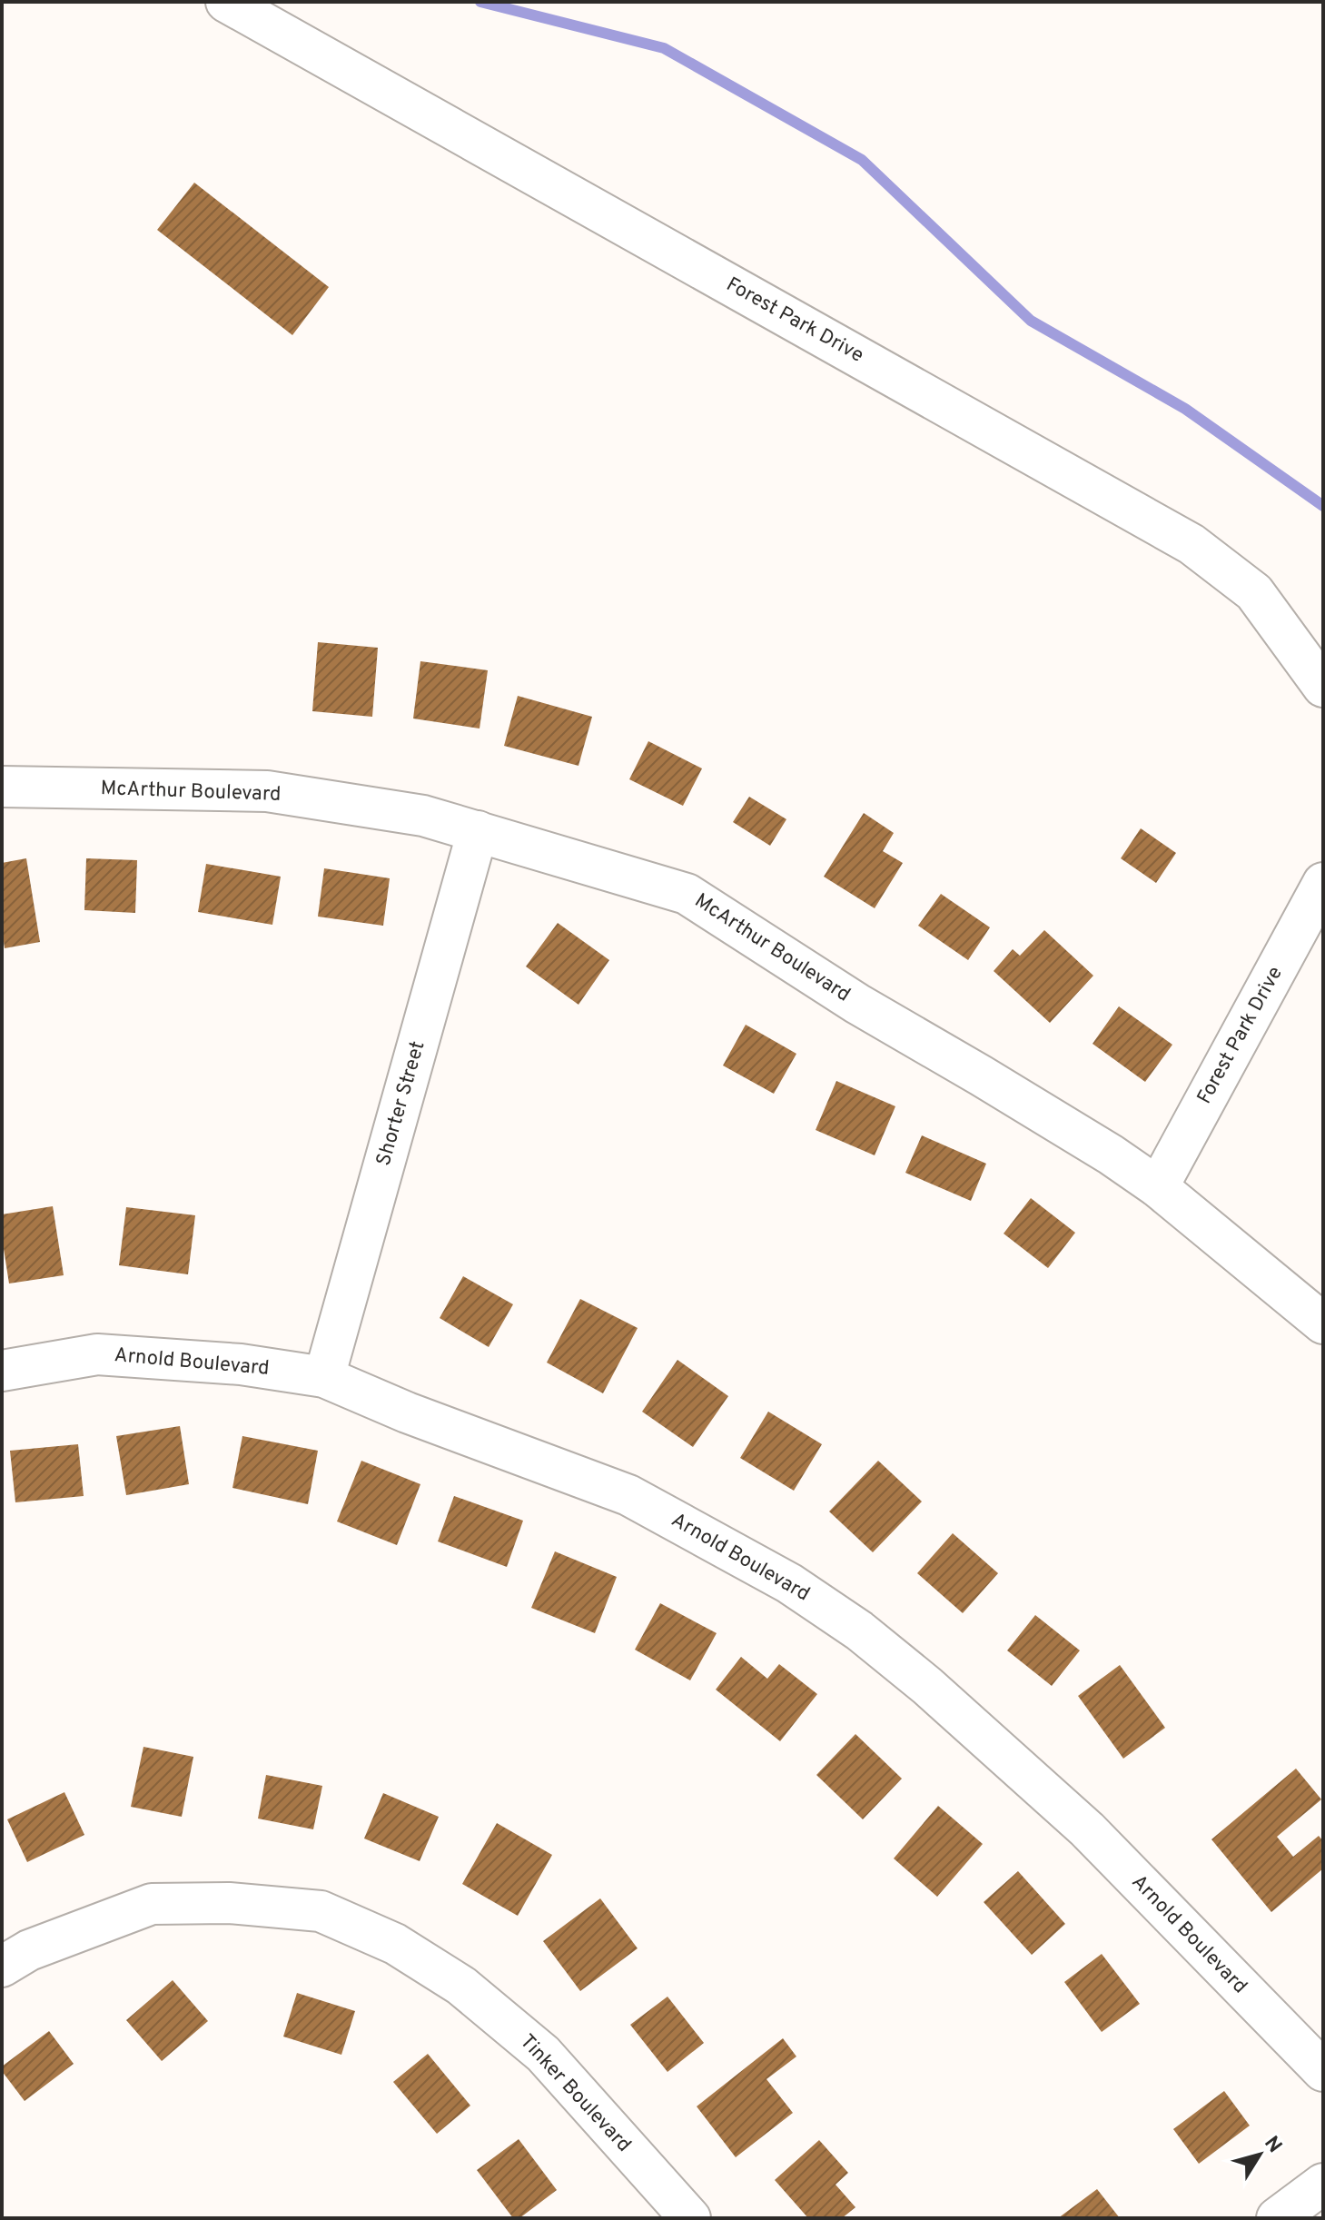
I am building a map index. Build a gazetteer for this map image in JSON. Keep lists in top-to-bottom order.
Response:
{
  "streets": {
    "street": [
      "Forest Park Drive",
      "McArthur Boulevard",
      "Shorter Street",
      "Arnold Boulevard",
      "Tinker Boulevard"
    ]
  },
  "crossings": [
    ["Forest Park Drive", "McArthur Boulevard"],
    ["McArthur Boulevard", "Shorter Street"],
    ["Shorter Street", "Arnold Boulevard"]
  ],
  "north": "top right"
}
